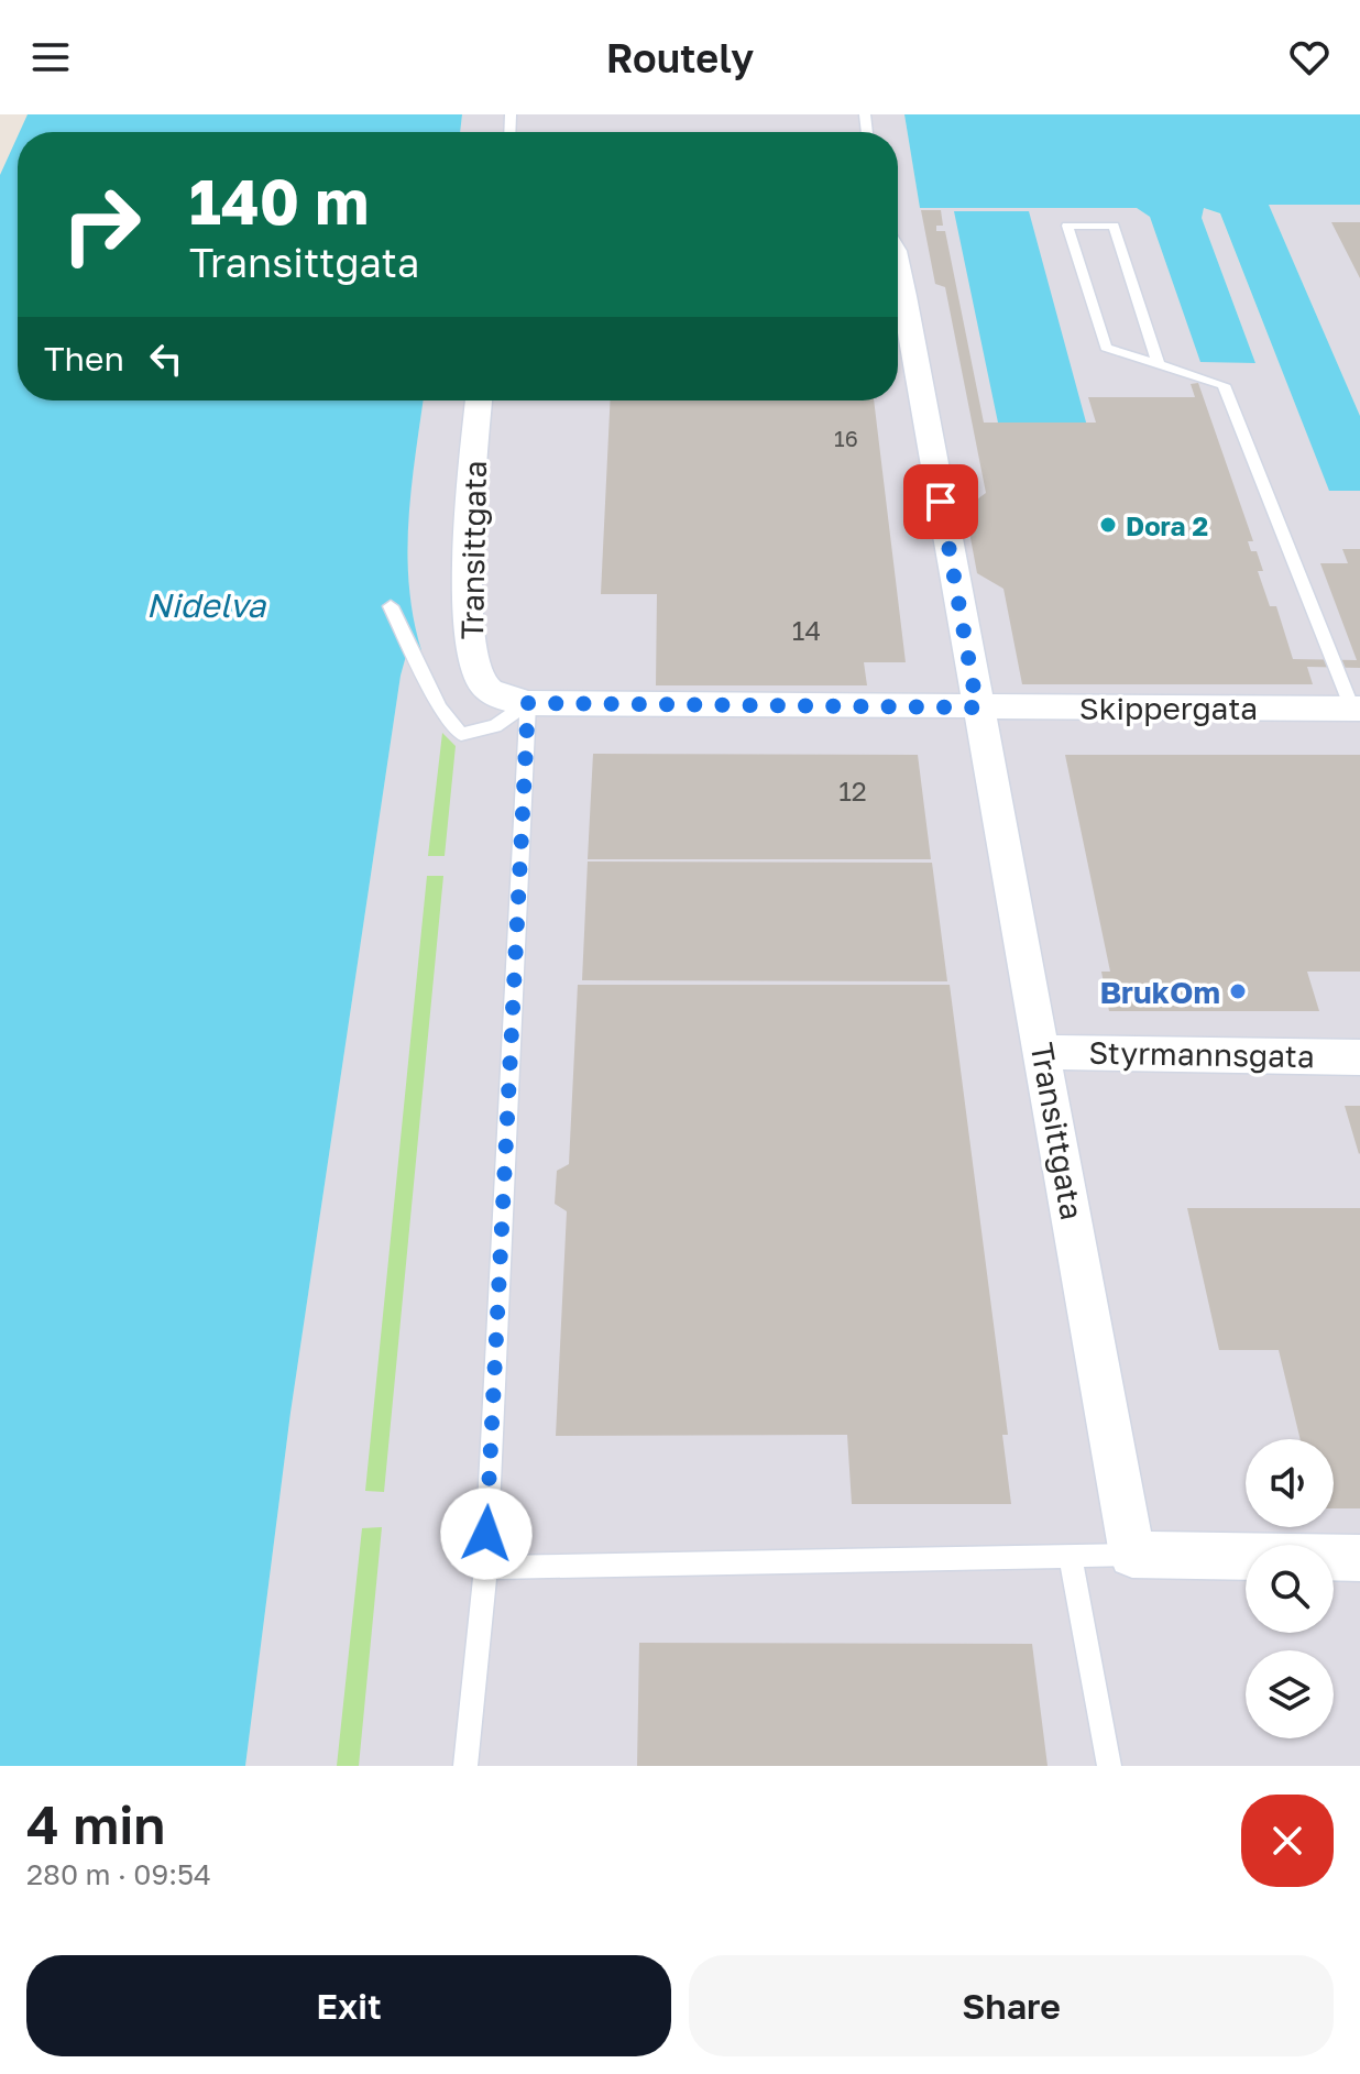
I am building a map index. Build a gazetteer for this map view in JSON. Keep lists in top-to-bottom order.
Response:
{
  "streets": {
    "street": ["Transittgata", "Skippergata", "Styrmannsgata"]
  },
  "crossings": [
    ["Transittgata", "Skippergata"],
    ["Transittgata", "Styrmannsgata"]
  ],
  "water": ["Nidelva"],
  "places": ["Dora 2", "BrukOm"],
  "house_numbers": ["16", "14", "12"],
  "page": {
    "header": "Routely",
    "turn": ["140 m", "Transittgata"],
    "then": "Then",
    "heading": ["4 min", "280 m · 09:54"],
    "buttons": ["Exit", "Share"]
  }
}
